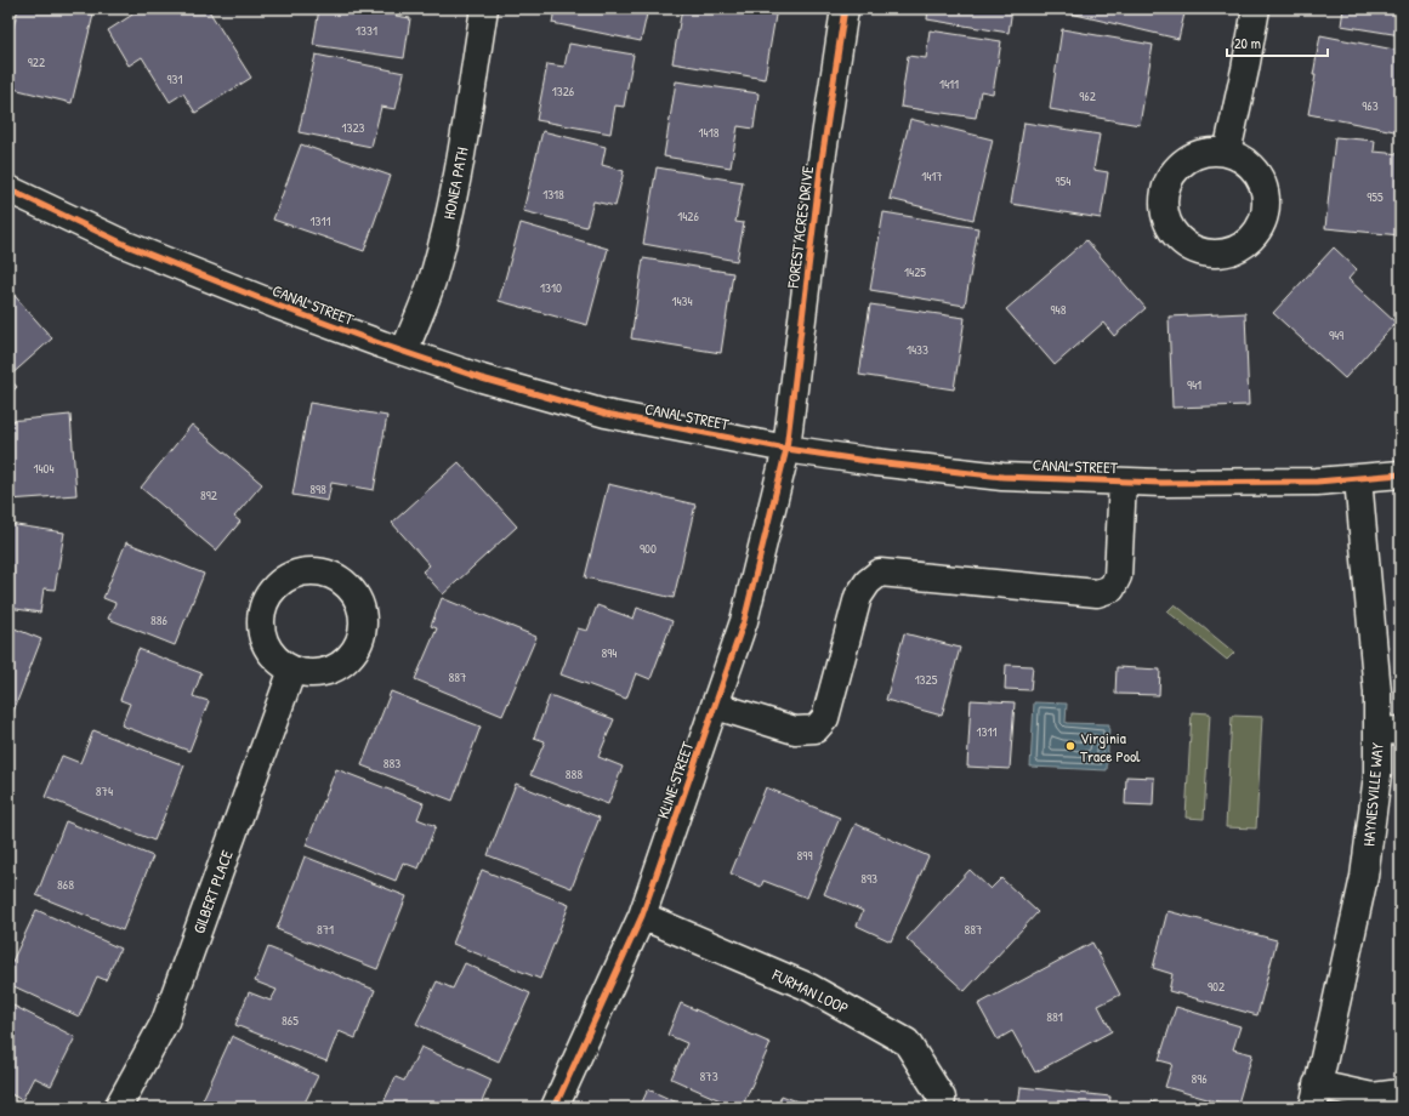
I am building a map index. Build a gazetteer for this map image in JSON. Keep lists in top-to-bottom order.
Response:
{
  "streets": {
    "street": [
      "HONEA PATH",
      "FOREST ACRES DRIVE",
      "CANAL STREET",
      "KLINE STREET",
      "HAYNESVILLE WAY",
      "GILBERT PLACE",
      "FURMAN LOOP"
    ]
  },
  "crossings": [
    ["HONEA PATH", "CANAL STREET"],
    ["FOREST ACRES DRIVE", "CANAL STREET"],
    ["FOREST ACRES DRIVE", "KLINE STREET"],
    ["CANAL STREET", "KLINE STREET"],
    ["CANAL STREET", "HAYNESVILLE WAY"],
    ["KLINE STREET", "FURMAN LOOP"]
  ],
  "places": ["Virginia Trace Pool"],
  "house_numbers": [
    "1331",
    "922",
    "931",
    "1411",
    "1326",
    "962",
    "963",
    "1323",
    "1418",
    "1417",
    "954",
    "1318",
    "955",
    "1426",
    "1311",
    "1425",
    "1310",
    "1434",
    "948",
    "949",
    "1433",
    "941",
    "1404",
    "898",
    "892",
    "900",
    "886",
    "894",
    "887",
    "1325",
    "1311",
    "883",
    "888",
    "874",
    "899",
    "893",
    "868",
    "871",
    "887",
    "902",
    "881",
    "865",
    "873",
    "896"
  ],
  "scale_bar": "20 m"
}
